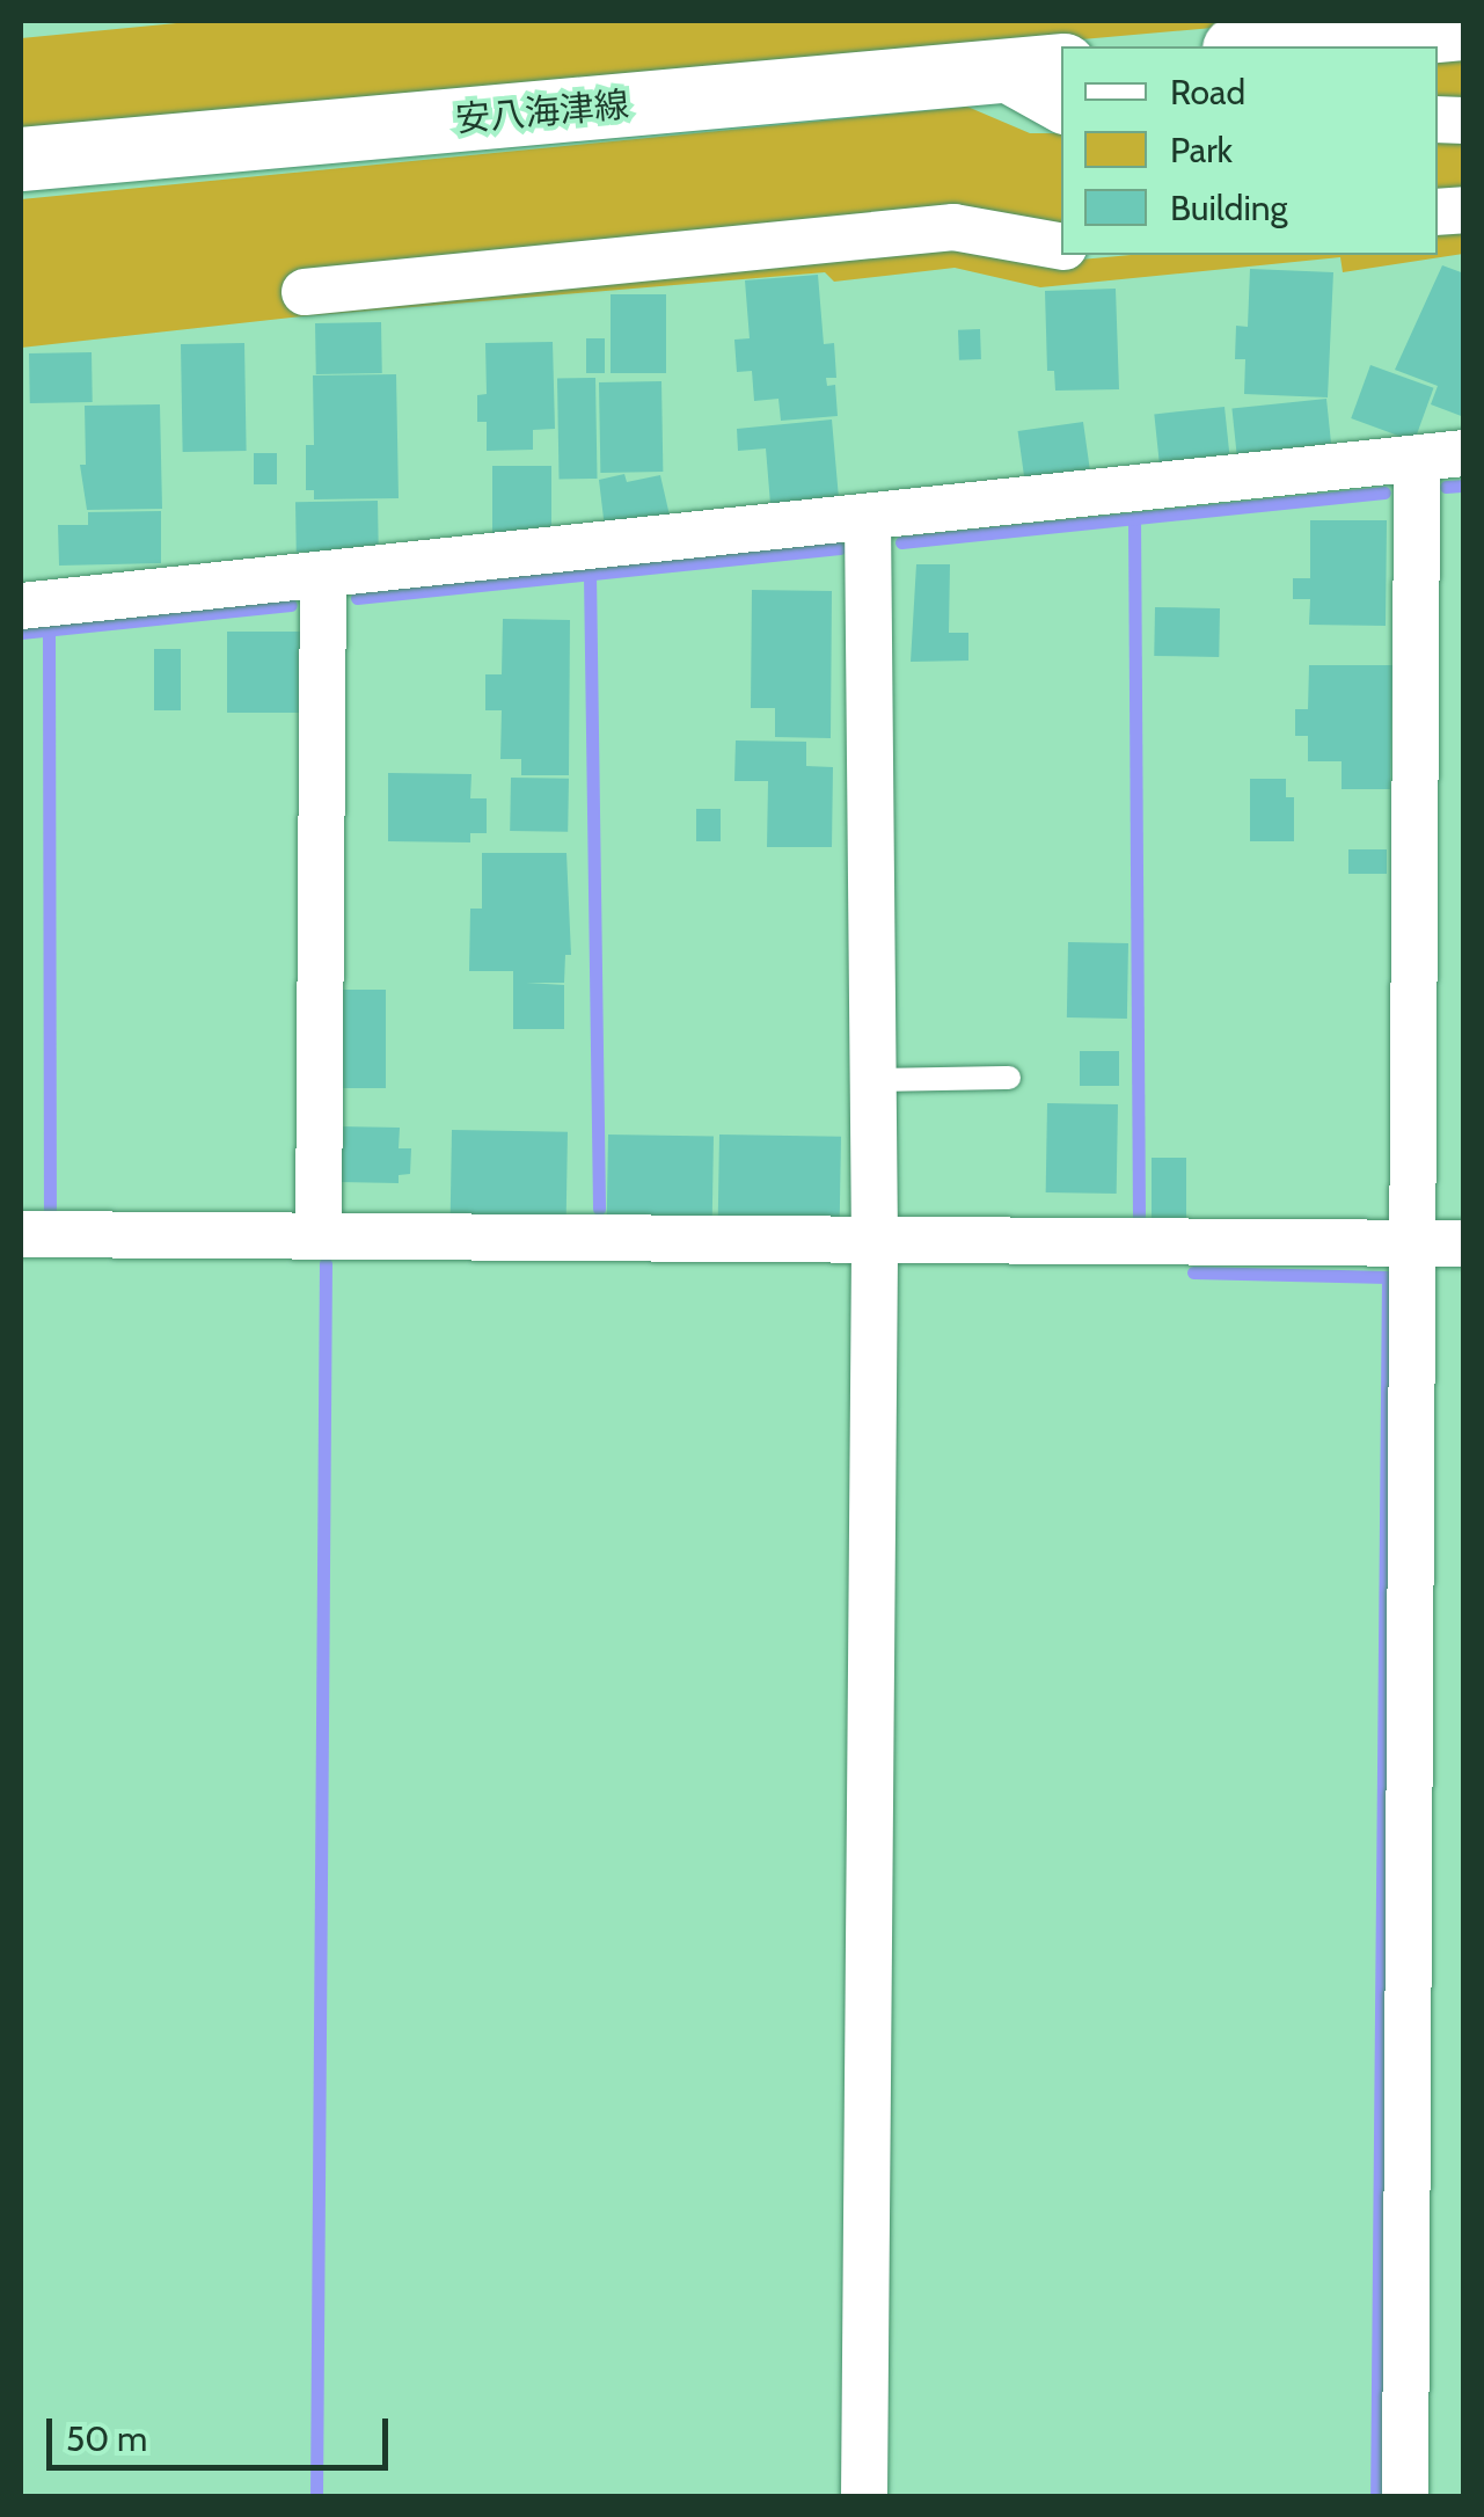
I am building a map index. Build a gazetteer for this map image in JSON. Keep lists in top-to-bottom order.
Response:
{
  "streets": {
    "main road": ["安八海津線"]
  },
  "legend": ["Road", "Park", "Building"],
  "scale_bar": "50 m"
}
